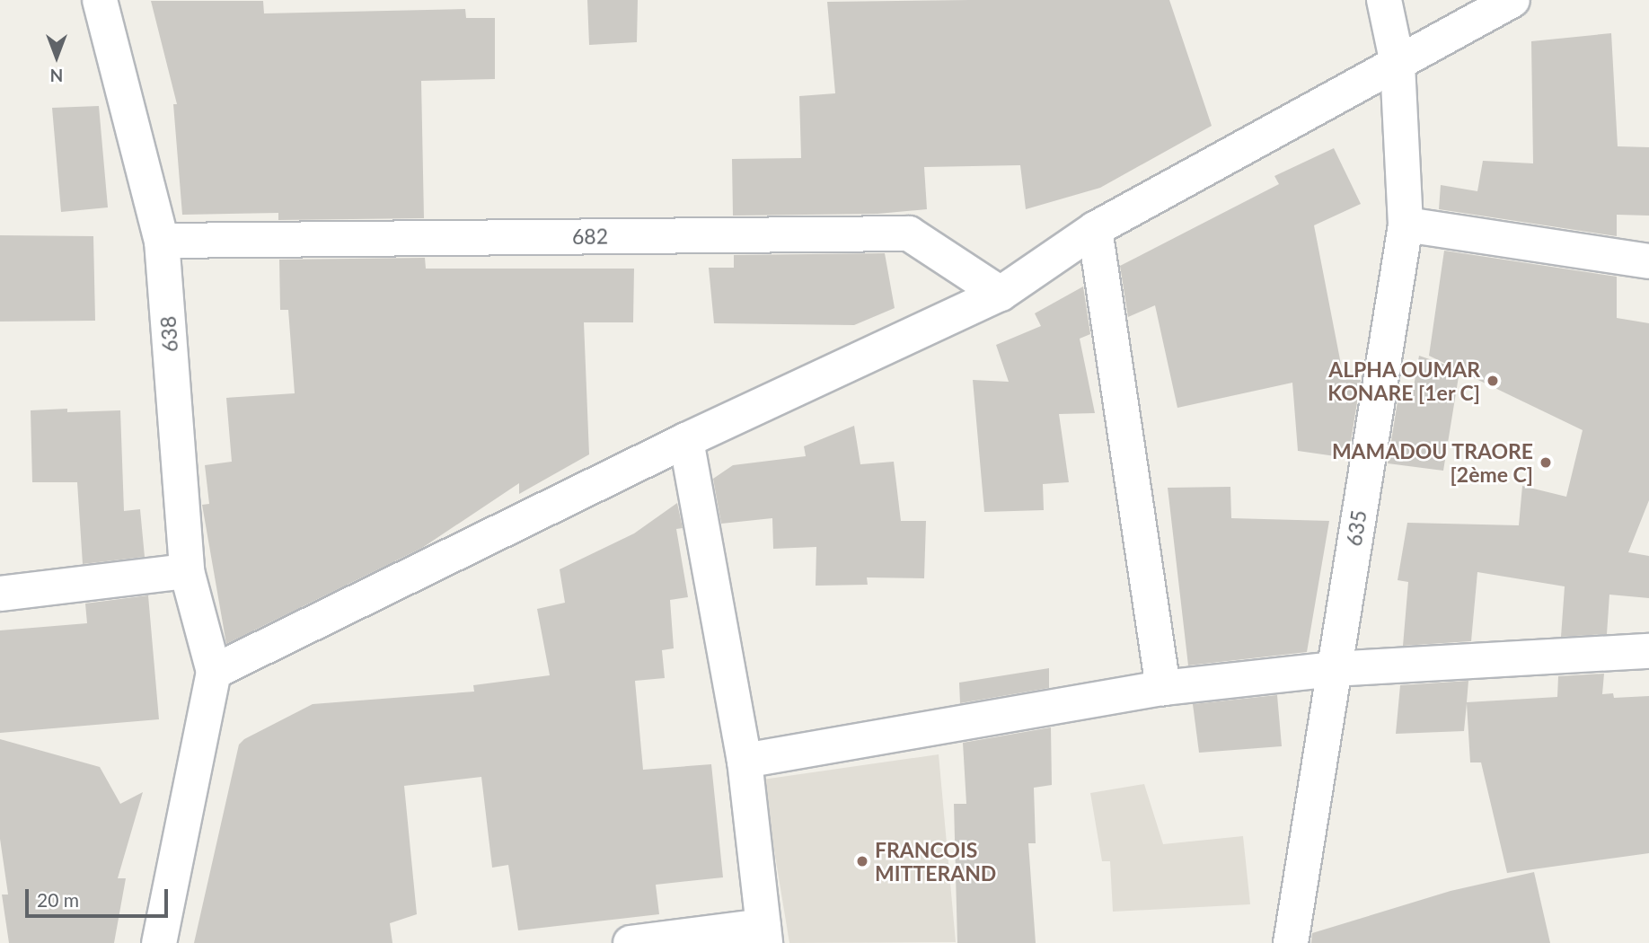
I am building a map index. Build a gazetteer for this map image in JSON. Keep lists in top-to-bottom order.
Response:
{
  "streets": {
    "street": ["682", "638", "635"]
  },
  "crossings": [
    ["682", "638"]
  ],
  "places": ["ALPHA OUMAR KONARE [1er C]", "MAMADOU TRAORE [2ème C]", "FRANCOIS MITTERAND"],
  "scale_bar": "20 m",
  "north": "bottom"
}
